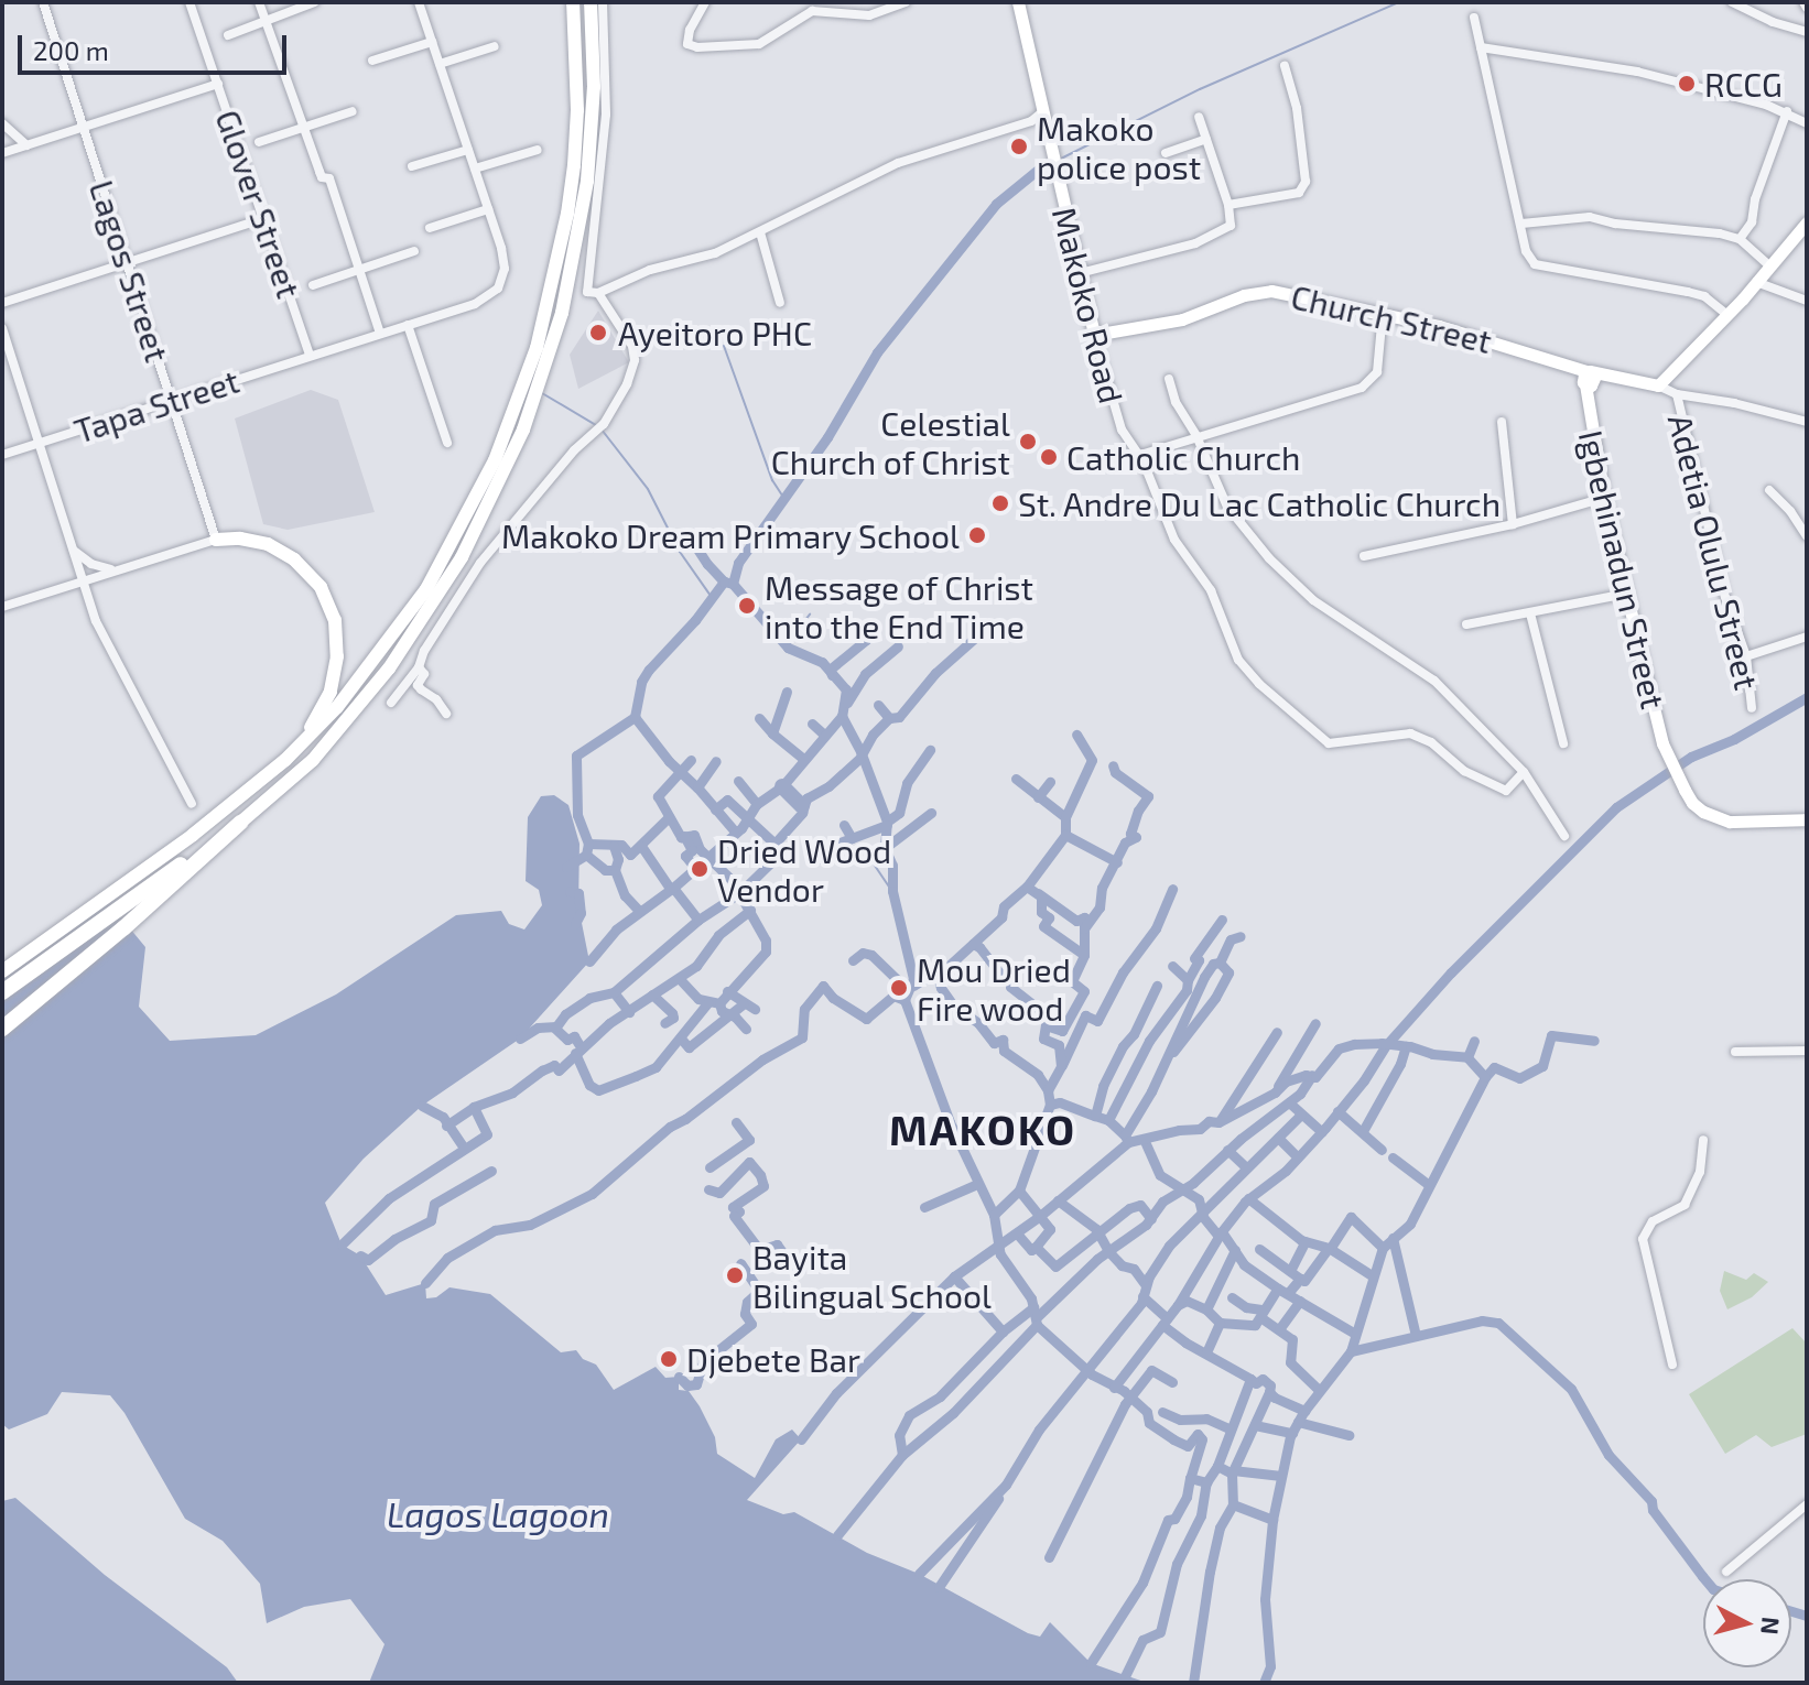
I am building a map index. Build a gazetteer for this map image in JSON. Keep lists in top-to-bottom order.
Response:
{
  "streets": {
    "street": [
      "Glover Street",
      "Lagos Street",
      "Makoko Road",
      "Church Street",
      "Tapa Street",
      "Adetia Olulu Street",
      "Igbehinadun Street"
    ]
  },
  "crossings": [
    ["Glover Street", "Tapa Street"],
    ["Lagos Street", "Tapa Street"],
    ["Makoko Road", "Church Street"],
    ["Church Street", "Igbehinadun Street"]
  ],
  "districts": ["MAKOKO"],
  "water": ["Lagos Lagoon"],
  "places": [
    "RCCG",
    "Makoko police post",
    "Ayeitoro PHC",
    "Celestial Church of Christ",
    "Catholic Church",
    "St. Andre Du Lac Catholic Church",
    "Makoko Dream Primary School",
    "Message of Christ into the End Time",
    "Dried Wood Vendor",
    "Mou Dried Fire wood",
    "Bayita Bilingual School",
    "Djebete Bar"
  ],
  "scale_bar": "200 m",
  "north": "right"
}
